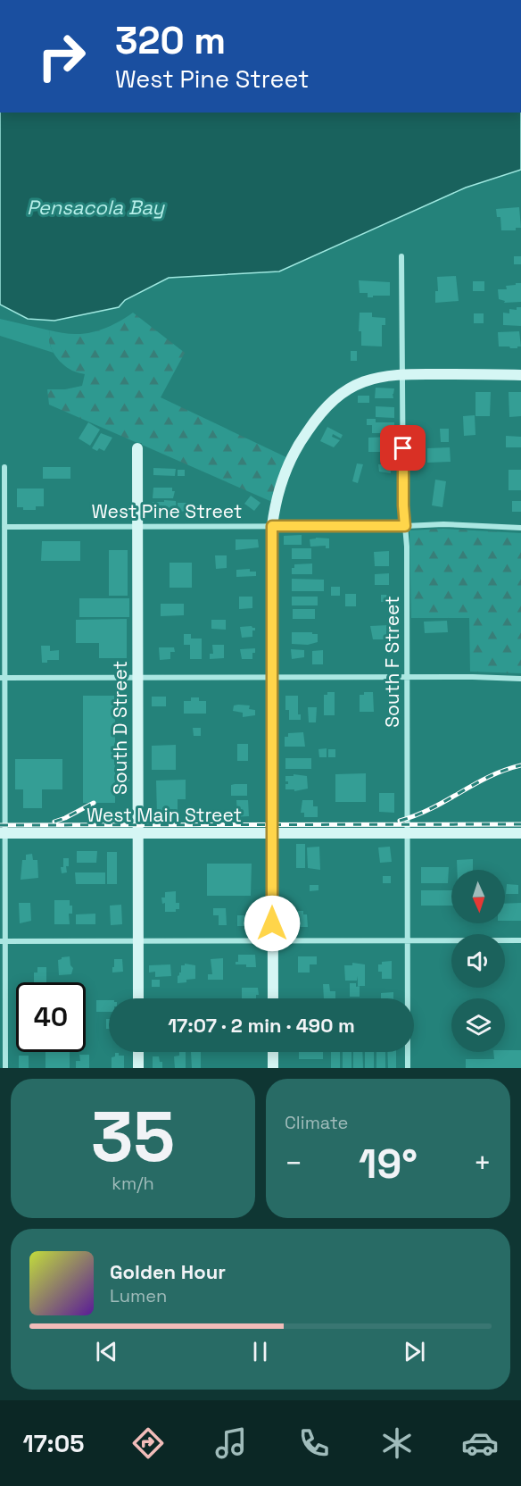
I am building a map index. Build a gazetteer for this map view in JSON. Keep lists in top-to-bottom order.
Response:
{
  "streets": {
    "street": [
      "West Pine Street",
      "South F Street",
      "South D Street",
      "West Main Street"
    ]
  },
  "crossings": [
    ["West Pine Street", "South F Street"],
    ["West Pine Street", "South D Street"],
    ["South F Street", "West Main Street"],
    ["South D Street", "West Main Street"]
  ],
  "water": ["Pensacola Bay"],
  "north": "bottom",
  "page": {
    "turn": ["320 m", "West Pine Street"],
    "limit": "40",
    "trip": "17:07 · 2 min · 490 m",
    "tile": [
      ["35", "km/h"],
      "Climate"
    ],
    "heat": ["−", "19°", "+"],
    "song": ["Golden Hour", "Lumen"],
    "tabs": "17:05"
  }
}
